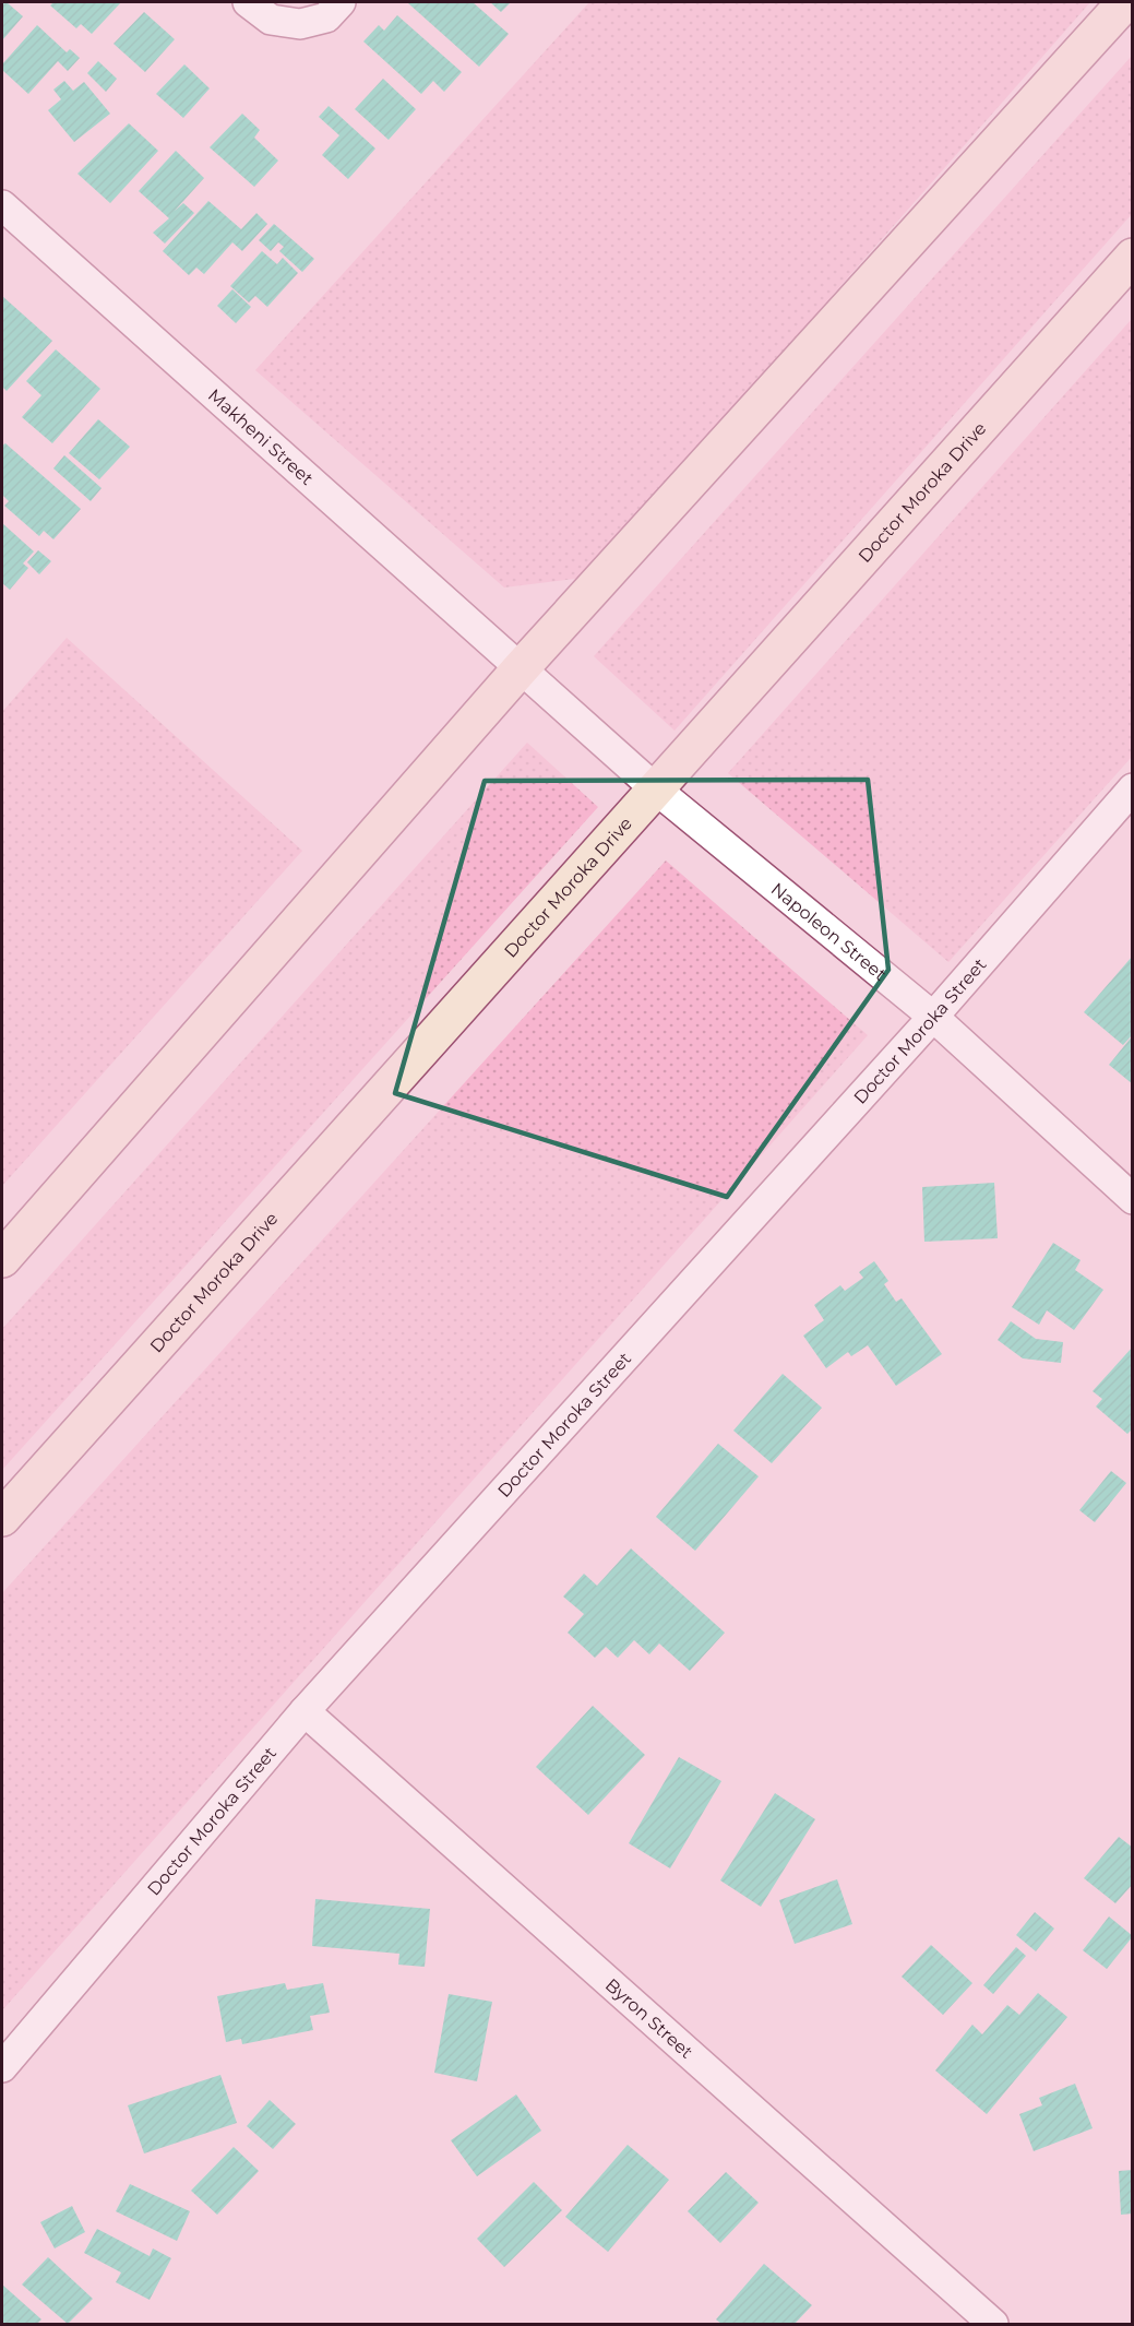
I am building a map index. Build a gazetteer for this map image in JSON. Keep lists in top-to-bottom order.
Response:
{
  "streets": {
    "street": [
      "Makheni Street",
      "Doctor Moroka Drive",
      "Napoleon Street",
      "Doctor Moroka Street",
      "Byron Street"
    ]
  },
  "crossings": [
    ["Makheni Street", "Napoleon Street"],
    ["Doctor Moroka Drive", "Napoleon Street"],
    ["Napoleon Street", "Doctor Moroka Street"],
    ["Doctor Moroka Street", "Byron Street"]
  ]
}
